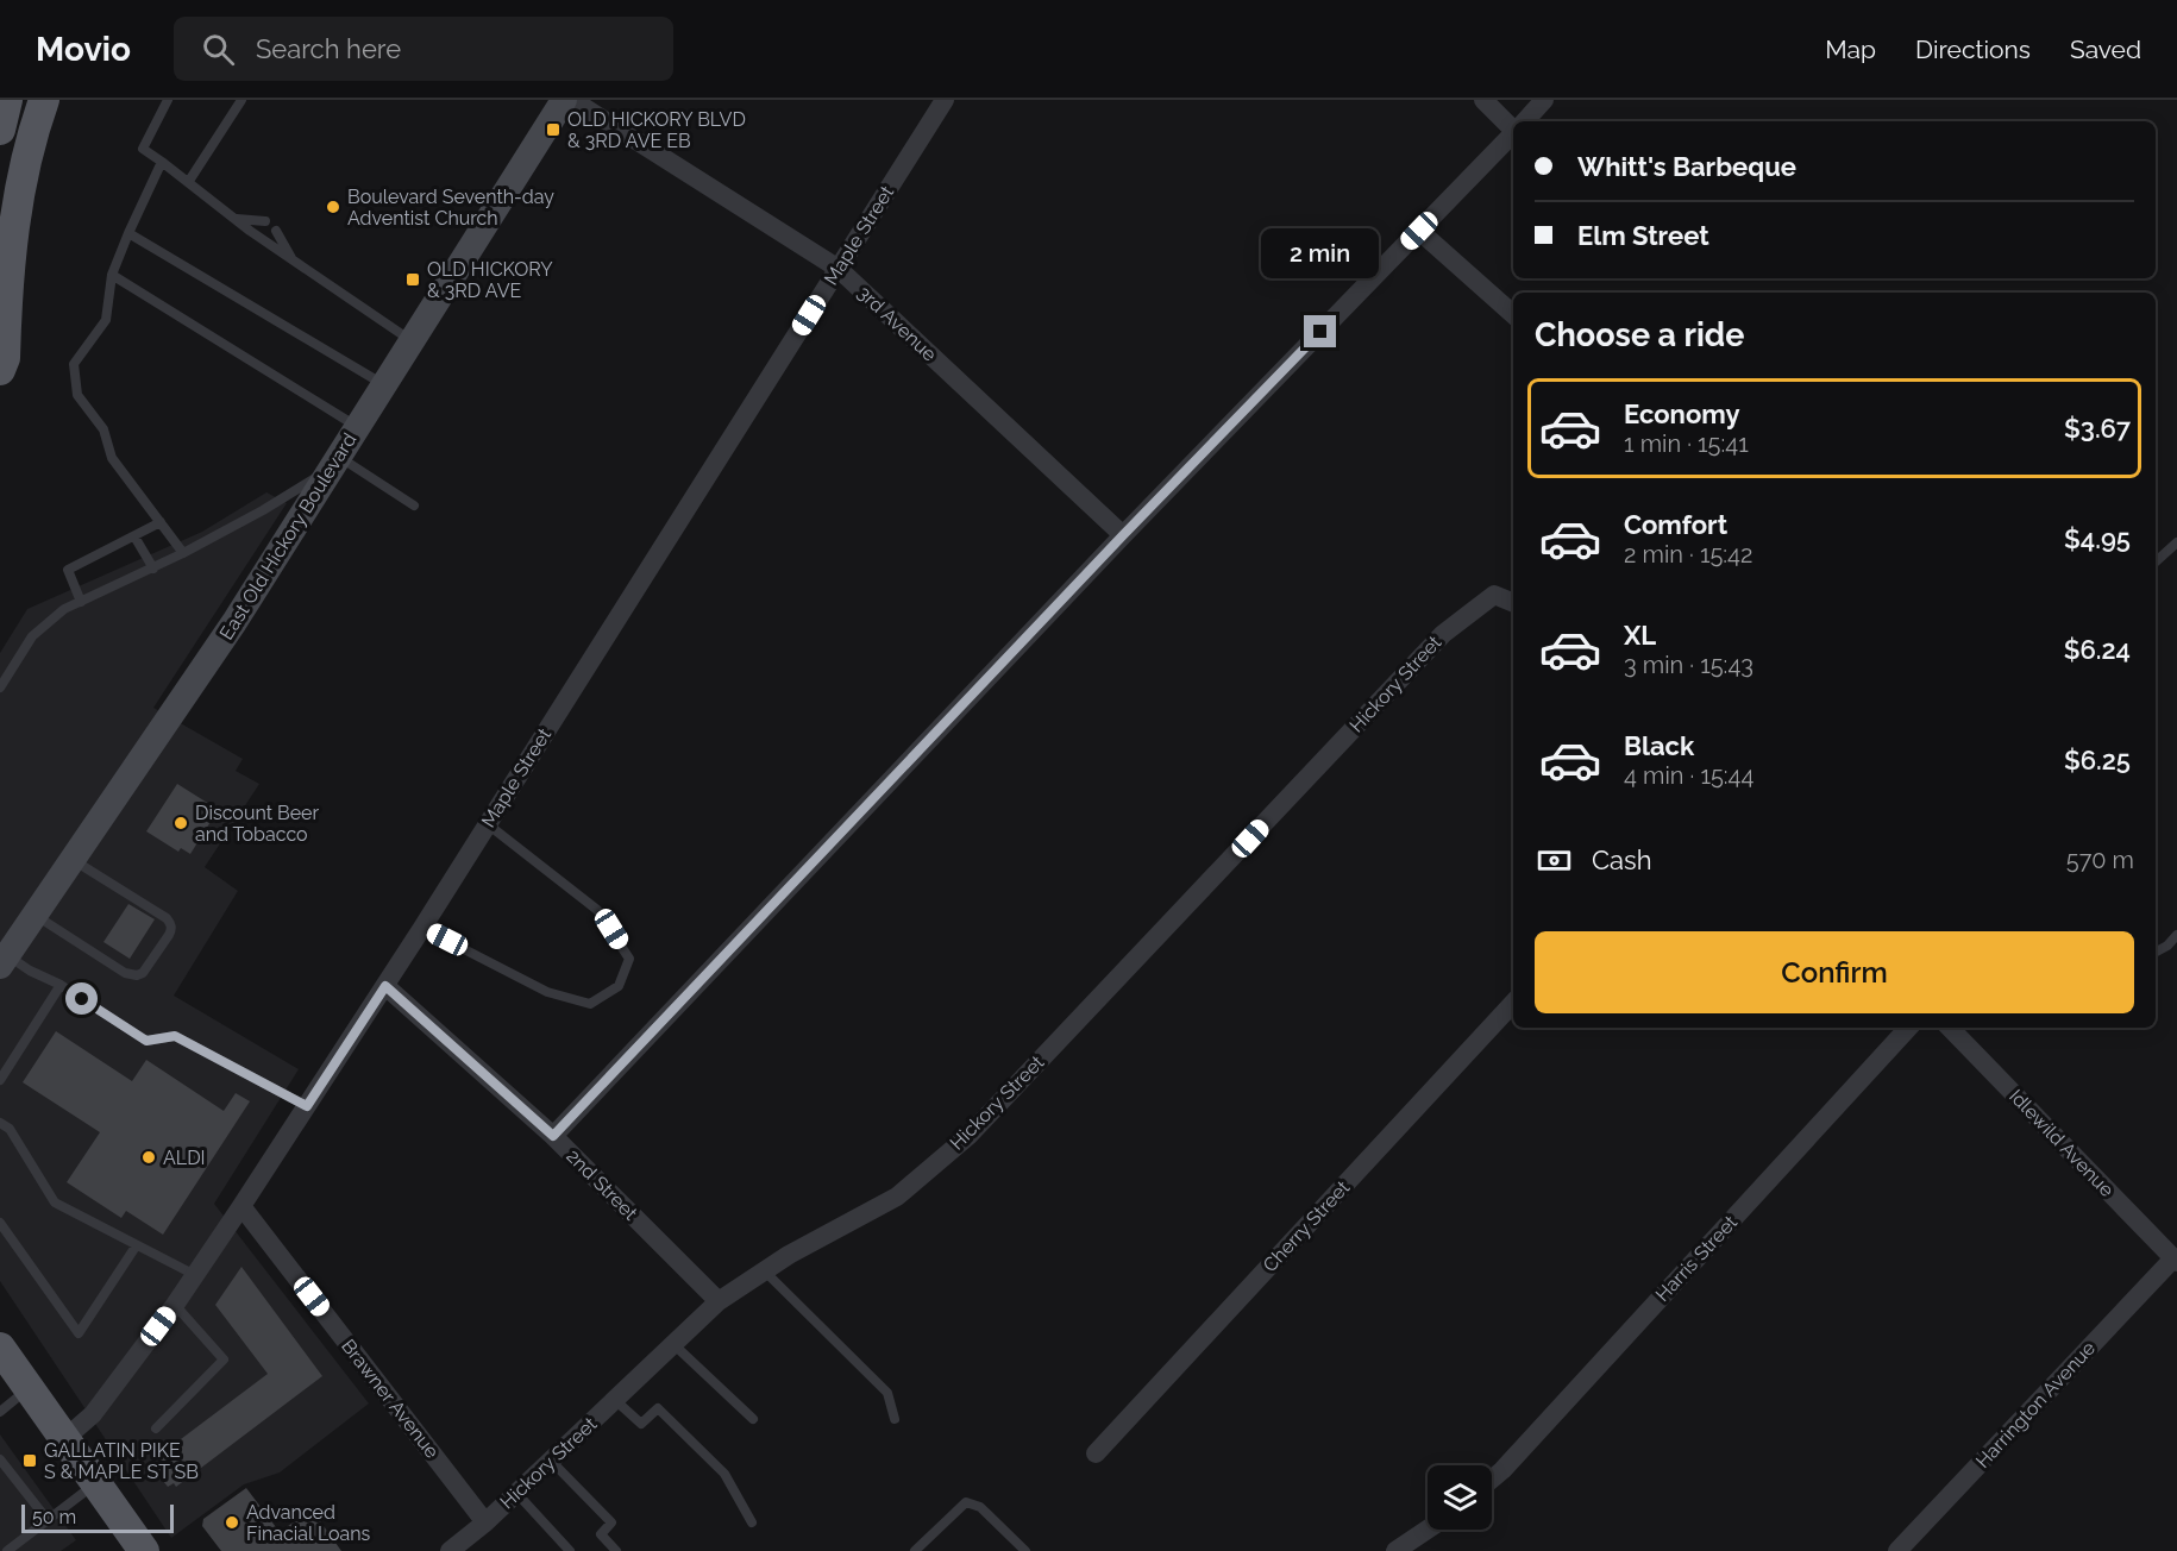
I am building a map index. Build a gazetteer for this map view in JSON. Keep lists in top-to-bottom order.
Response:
{
  "streets": {
    "street": [
      "Maple Street",
      "3rd Avenue",
      "East Old Hickory Boulevard",
      "Hickory Street",
      "Idlewild Avenue",
      "2nd Street",
      "Cherry Street",
      "Harris Street",
      "Brawner Avenue",
      "Harrington Avenue"
    ]
  },
  "crossings": [
    ["Maple Street", "3rd Avenue"],
    ["Maple Street", "2nd Street"],
    ["Maple Street", "Brawner Avenue"],
    ["Hickory Street", "2nd Street"],
    ["Hickory Street", "Brawner Avenue"],
    ["Idlewild Avenue", "Harrington Avenue"]
  ],
  "places": {
    "transit": ["OLD HICKORY BLVD & 3RD AVE EB", "OLD HICKORY & 3RD AVE", "GALLATIN PIKE S & MAPLE ST SB"],
    "other": [
      "Boulevard Seventh-day Adventist Church",
      "Discount Beer and Tobacco",
      "ALDI",
      "Advanced Finacial Loans"
    ]
  },
  "scale_bar": "50 m",
  "page": {
    "header": "Movio",
    "search": "Search here",
    "nav": ["Map", "Directions", "Saved"],
    "banner": ["Whitt's Barbeque", "Elm Street"],
    "bubble": "2 min",
    "heading": "Choose a ride",
    "list": [
      {
        "name": "Economy",
        "note": "1 min · 15:41",
        "value": "$3.67"
      },
      {
        "name": "Comfort",
        "note": "2 min · 15:42",
        "value": "$4.95"
      },
      {
        "name": "XL",
        "note": "3 min · 15:43",
        "value": "$6.24"
      },
      {
        "name": "Black",
        "note": "4 min · 15:44",
        "value": "$6.25"
      }
    ],
    "pay": ["Cash", "570 m"],
    "buttons": "Confirm",
    "scale": "50 m"
  }
}
